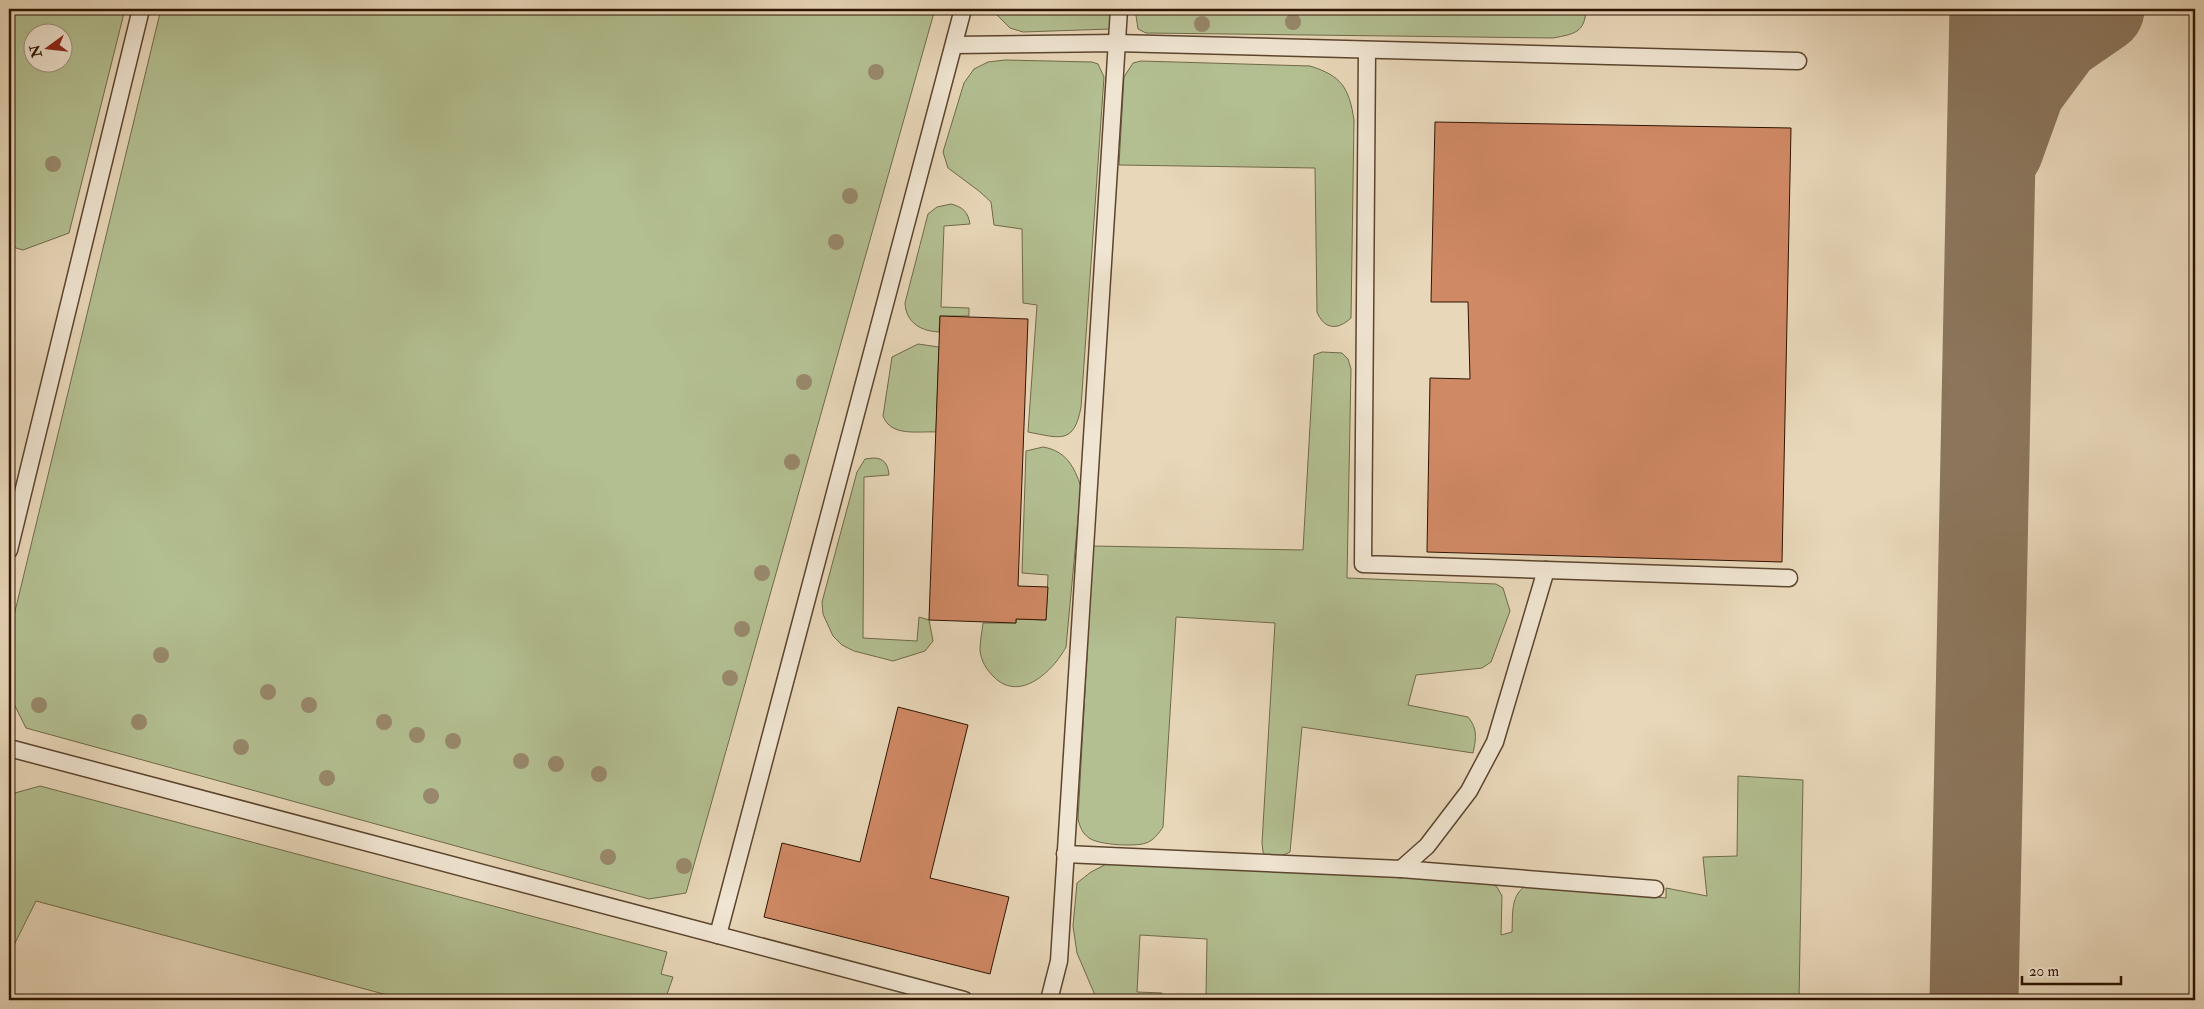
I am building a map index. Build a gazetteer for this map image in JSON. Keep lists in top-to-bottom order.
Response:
{
  "scale_bar": "20 m",
  "north": "left"
}
